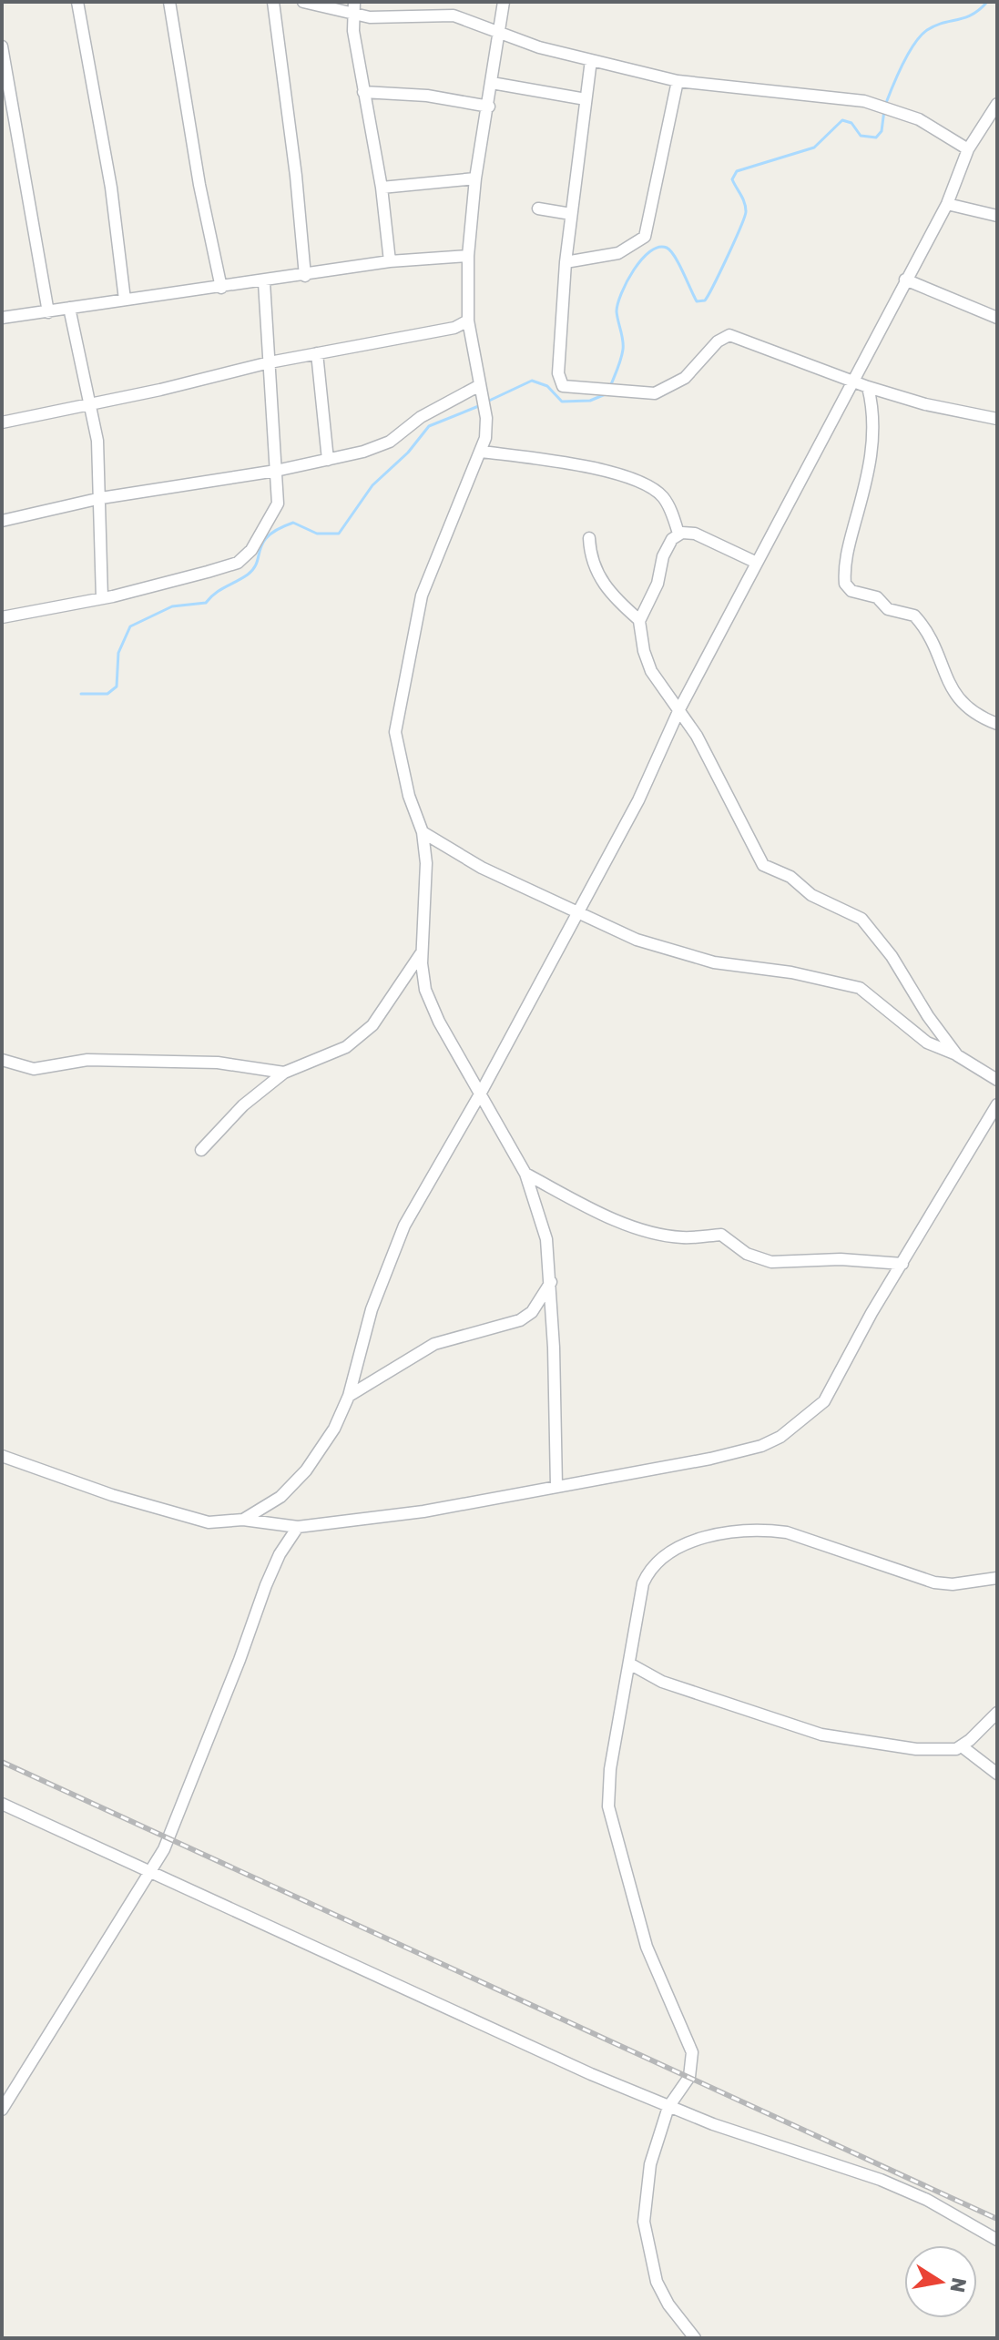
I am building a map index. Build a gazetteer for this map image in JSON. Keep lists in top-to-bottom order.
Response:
{
  "north": "right"
}
